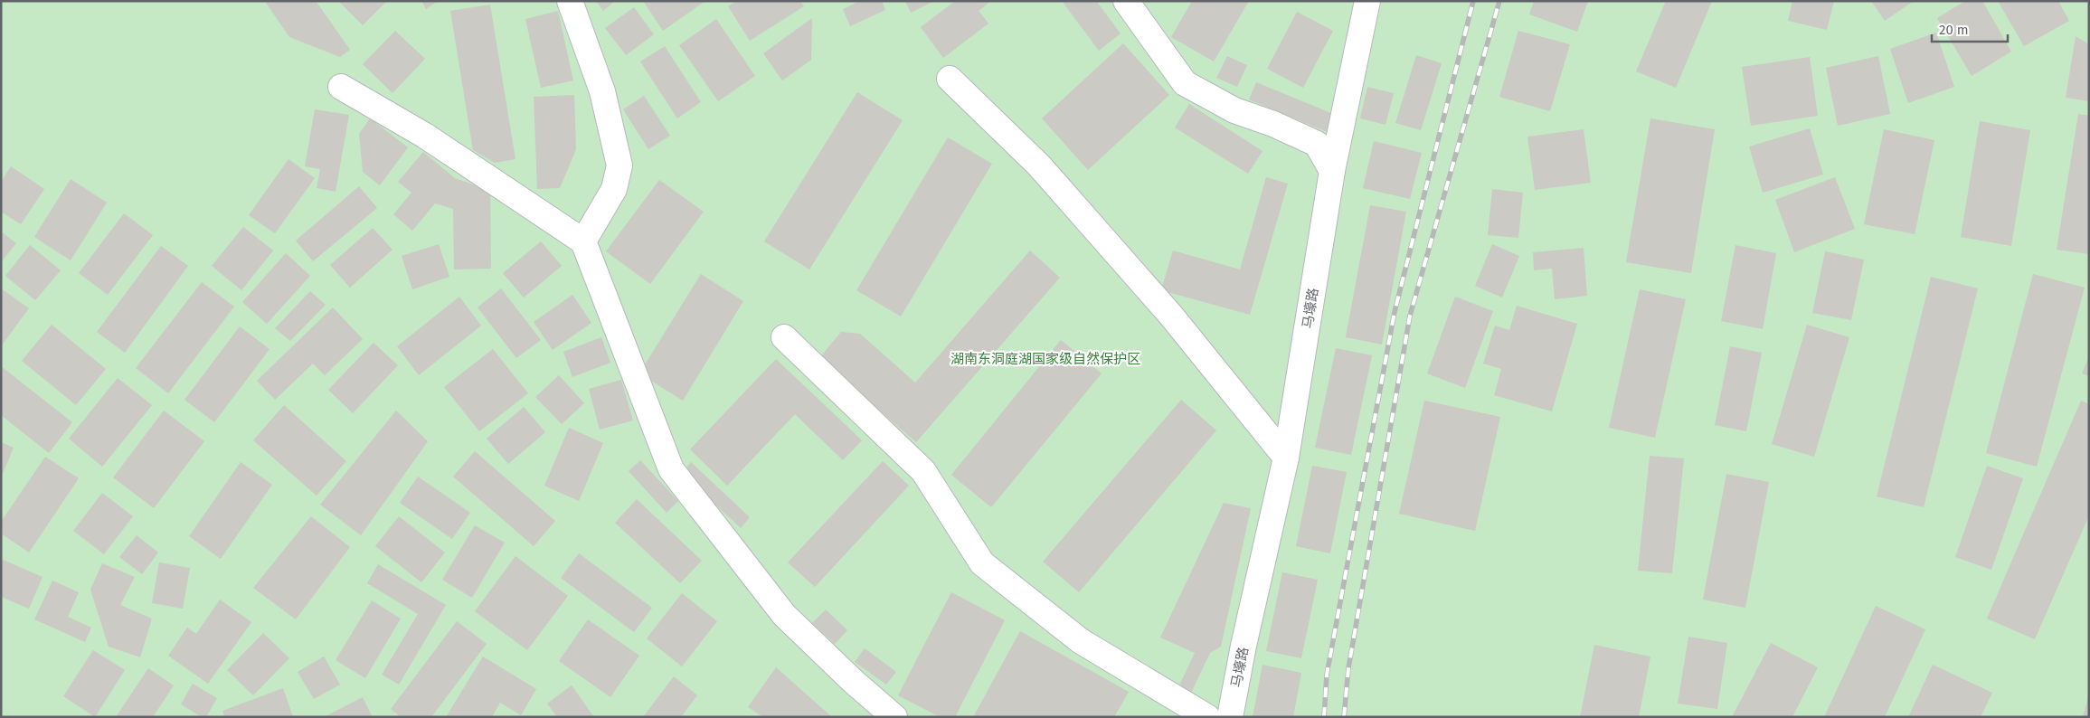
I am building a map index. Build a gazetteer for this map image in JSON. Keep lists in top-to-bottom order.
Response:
{
  "streets": {
    "street": ["马壕路"]
  },
  "parks": ["湖南东洞庭湖国家级自然保护区"],
  "scale_bar": "20 m"
}
